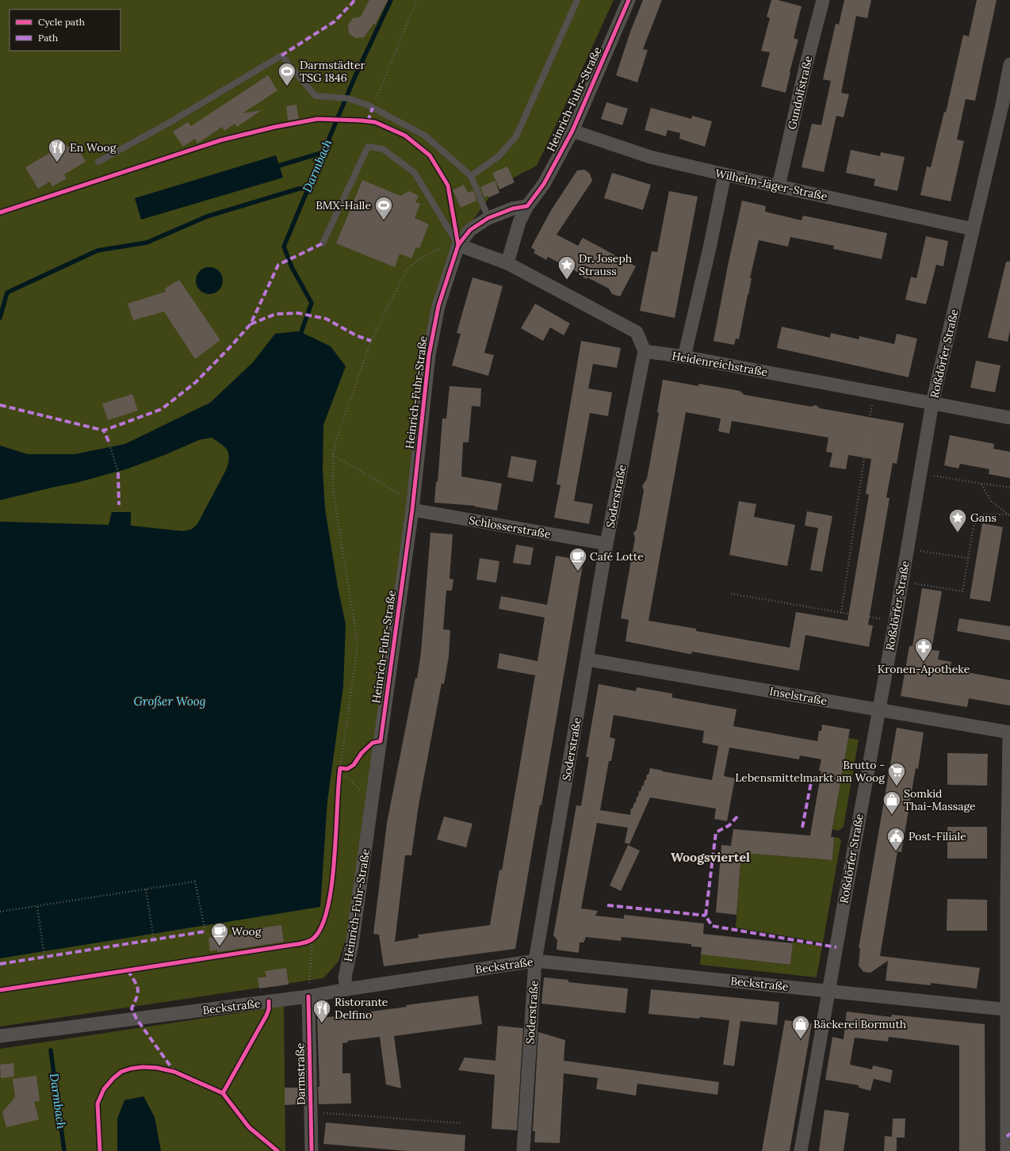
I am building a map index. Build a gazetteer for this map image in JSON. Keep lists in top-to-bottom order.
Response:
{
  "streets": {
    "street": [
      "Gundolfstraße",
      "Heinrich-Fuhr-Straße",
      "Wilhelm-Jäger-Straße",
      "Roßdörfer Straße",
      "Heidenreichstraße",
      "Soderstraße",
      "Schlosserstraße",
      "Inselstraße",
      "Beckstraße",
      "Darmstraße"
    ]
  },
  "crossings": [
    ["Gundolfstraße", "Wilhelm-Jäger-Straße"],
    ["Heinrich-Fuhr-Straße", "Wilhelm-Jäger-Straße"],
    ["Heinrich-Fuhr-Straße", "Schlosserstraße"],
    ["Heinrich-Fuhr-Straße", "Beckstraße"],
    ["Wilhelm-Jäger-Straße", "Roßdörfer Straße"],
    ["Roßdörfer Straße", "Heidenreichstraße"],
    ["Roßdörfer Straße", "Inselstraße"],
    ["Roßdörfer Straße", "Beckstraße"],
    ["Heidenreichstraße", "Soderstraße"],
    ["Soderstraße", "Schlosserstraße"],
    ["Soderstraße", "Inselstraße"],
    ["Soderstraße", "Beckstraße"],
    ["Beckstraße", "Darmstraße"]
  ],
  "districts": ["Woogsviertel"],
  "water": ["Darmbach", "Großer Woog"],
  "places": {
    "sports": ["Darmstädter TSG 1846", "BMX-Halle"],
    "restaurant": ["En Woog", "Ristorante Delfino"],
    "place": ["Dr. Joseph Strauss", "Gans"],
    "cafe": ["Café Lotte", "Woog"],
    "pharmacy": ["Kronen-Apotheke"],
    "supermarket": ["Brutto - Lebensmittelmarkt am Woog"],
    "shop": ["Somkid Thai-Massage", "Bäckerei Bormuth"],
    "public building": ["Post-Filiale"]
  },
  "legend": ["Cycle path", "Path"]
}
